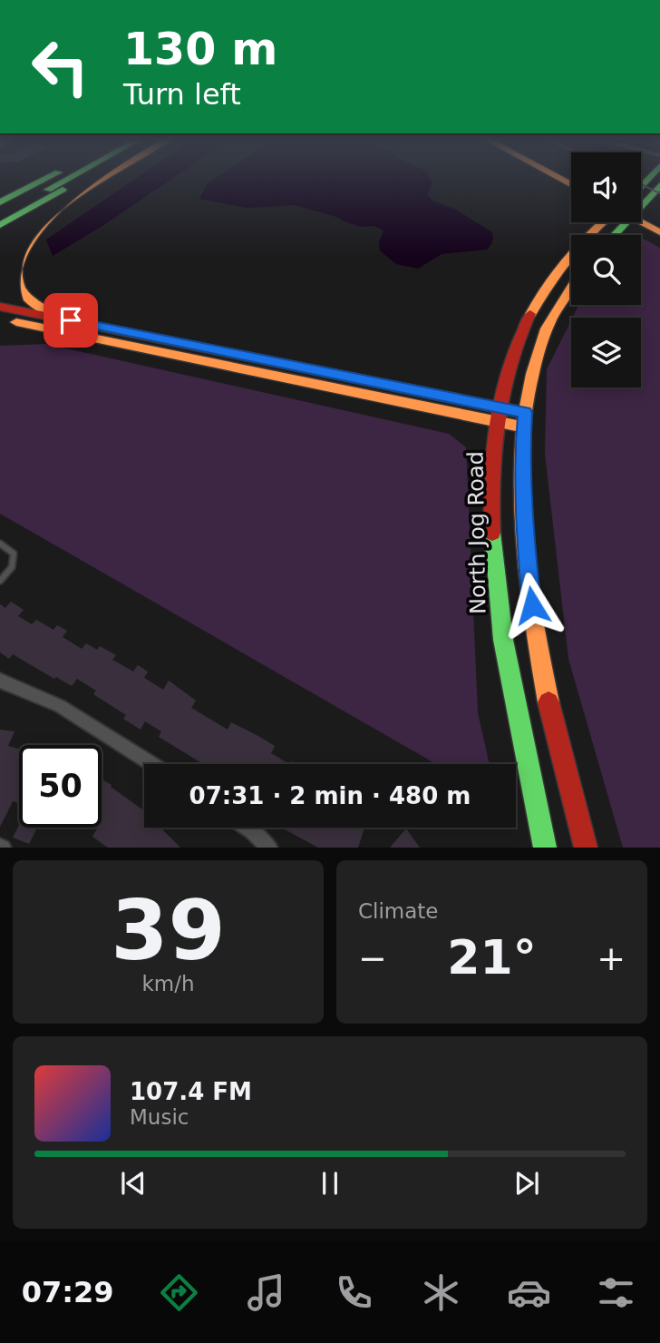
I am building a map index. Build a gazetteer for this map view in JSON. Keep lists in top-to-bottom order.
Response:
{
  "streets": {
    "main road": ["North Jog Road"]
  },
  "page": {
    "turn": ["130 m", "Turn left"],
    "limit": "50",
    "trip": "07:31 · 2 min · 480 m",
    "tile": [
      ["39", "km/h"],
      "Climate"
    ],
    "heat": ["−", "21°", "+"],
    "song": ["107.4 FM", "Music"],
    "tabs": "07:29"
  }
}
